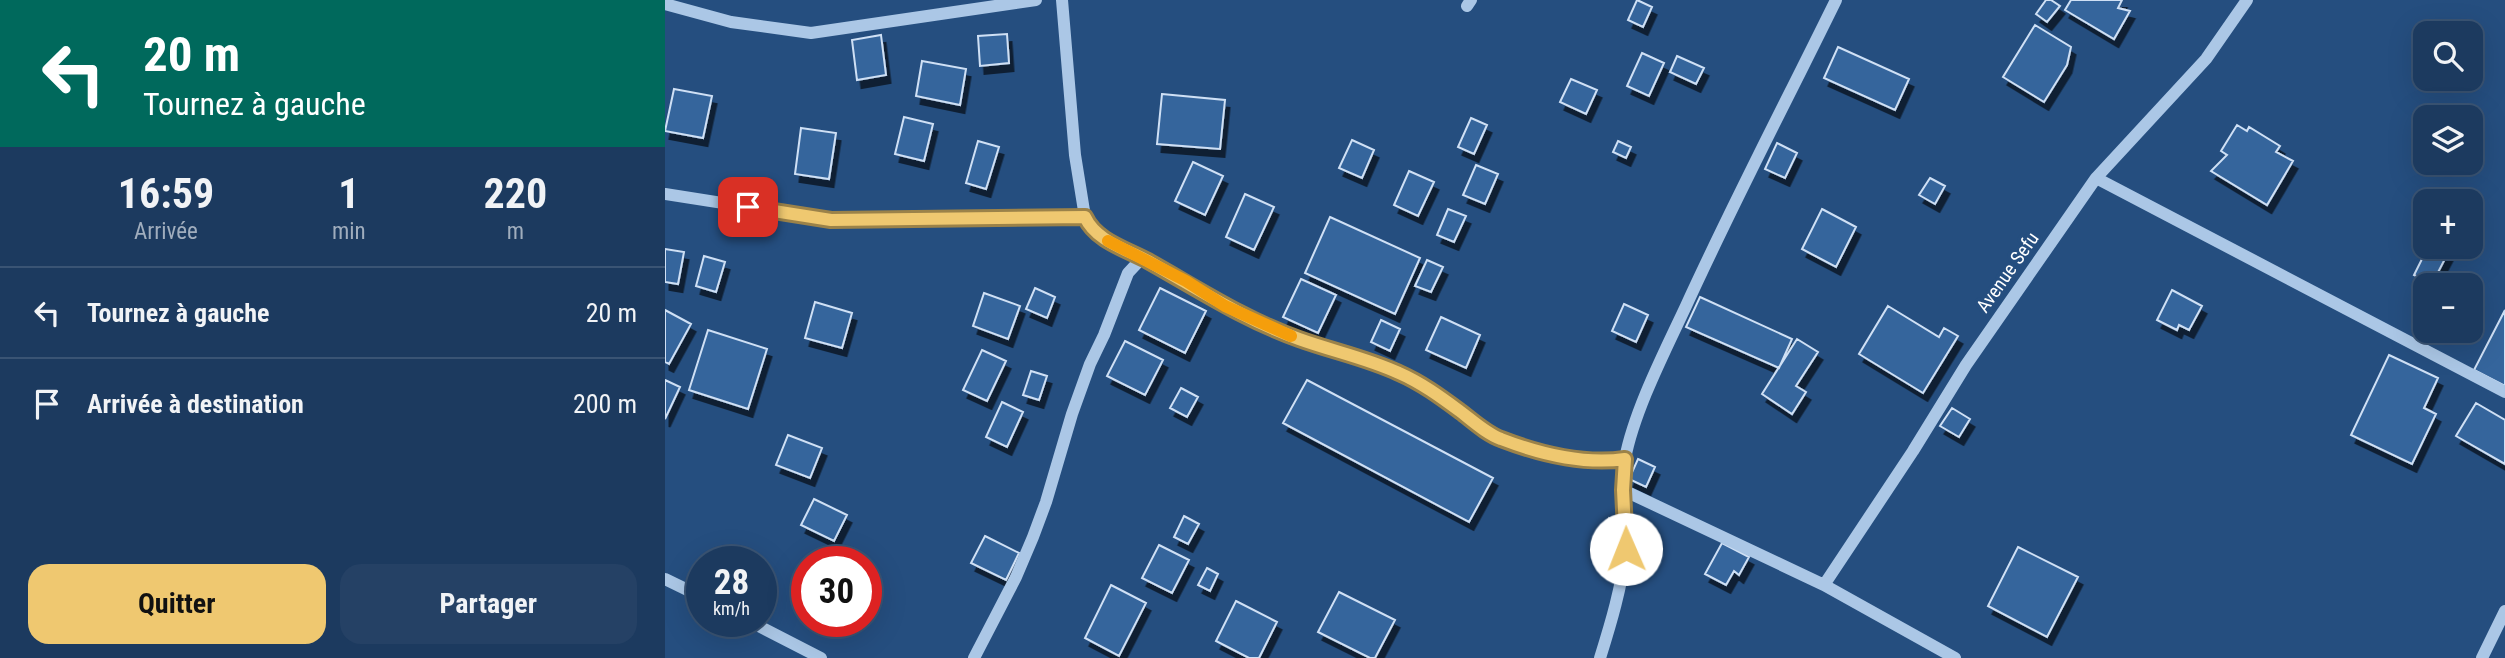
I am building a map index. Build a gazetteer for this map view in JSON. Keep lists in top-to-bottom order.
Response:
{
  "streets": {
    "street": ["Avenue Sefu"]
  },
  "page": {
    "turn": ["20 m", "Tournez à gauche"],
    "map_buttons": ["+", "−"],
    "eta": [
      "16:59",
      "Arrivée",
      "1",
      "min",
      "220",
      "m"
    ],
    "list": [
      {
        "name": "Tournez à gauche",
        "value": "20 m"
      },
      {
        "name": "Arrivée à destination",
        "value": "200 m"
      }
    ],
    "speed": "28 km/h",
    "limit": "30",
    "buttons": ["Quitter", "Partager"]
  }
}
